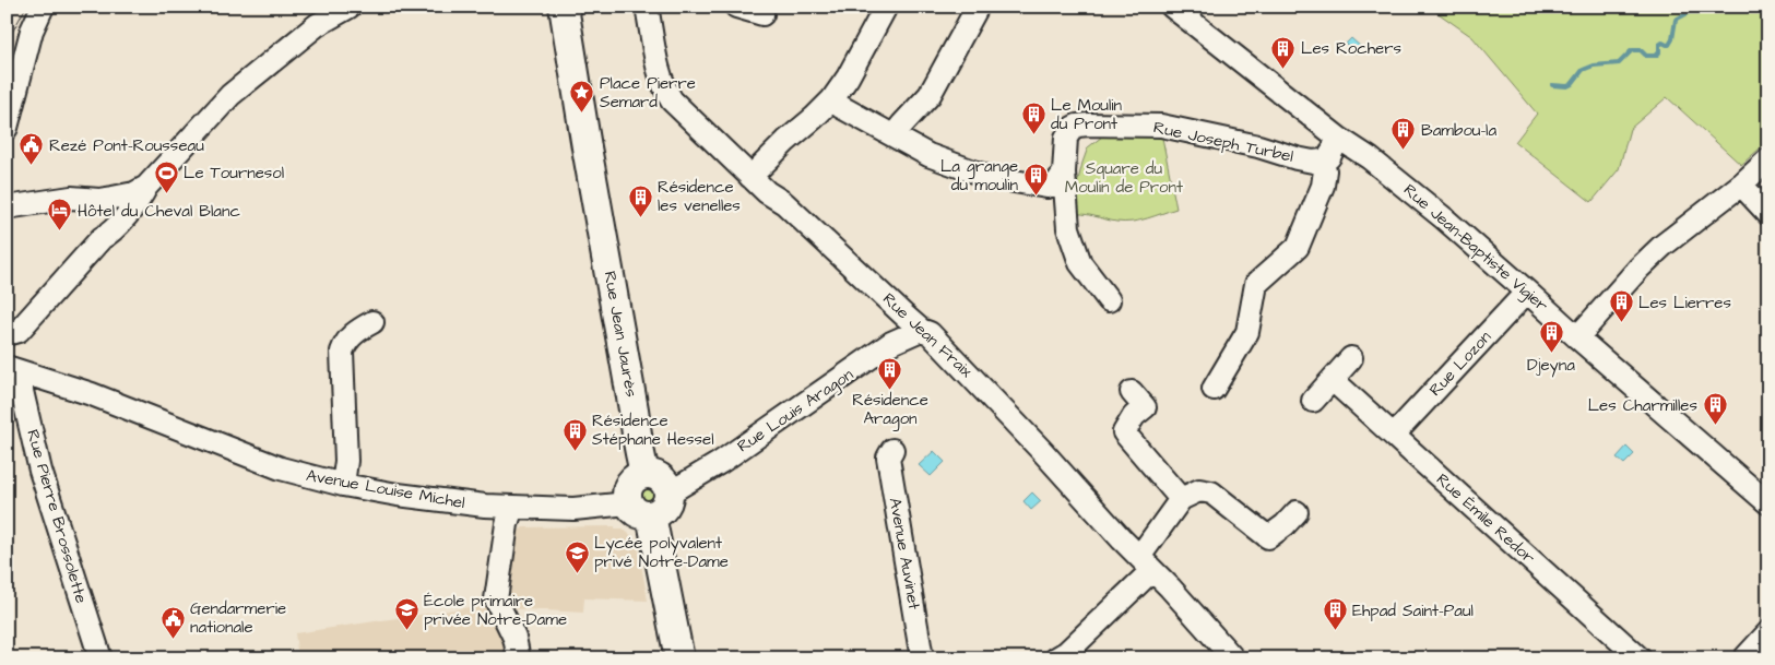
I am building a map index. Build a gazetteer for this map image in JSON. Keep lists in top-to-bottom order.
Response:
{
  "streets": {
    "main road": ["Rue Jean Jaurès"],
    "street": [
      "Rue Joseph Turbel",
      "Rue Jean-Baptiste Vigier",
      "Rue Jean Fraix",
      "Rue Lozon",
      "Rue Louis Aragon",
      "Avenue Louise Michel",
      "Rue Pierre Brossolette",
      "Rue Émile Redor",
      "Avenue Auvinet"
    ]
  },
  "crossings": [
    ["Rue Jean-Baptiste Vigier", "Rue Lozon"],
    ["Rue Jean Jaurès", "Rue Louis Aragon"],
    ["Rue Jean Jaurès", "Avenue Louise Michel"],
    ["Rue Jean Fraix", "Rue Louis Aragon"],
    ["Rue Lozon", "Rue Émile Redor"],
    ["Rue Louis Aragon", "Avenue Louise Michel"],
    ["Avenue Louise Michel", "Rue Pierre Brossolette"]
  ],
  "parks": ["Square du Moulin de Pront"],
  "places": {
    "building": [
      "Les Rochers",
      "Le Moulin du Pront",
      "Bambou-la",
      "La grange du moulin",
      "Résidence les venelles",
      "Les Lierres",
      "Djeyna",
      "Résidence Aragon",
      "Les Charmilles",
      "Résidence Stéphane Hessel",
      "Ehpad Saint-Paul"
    ],
    "place": ["Place Pierre Semard"],
    "public building": ["Rezé Pont-Rousseau", "Gendarmerie nationale"],
    "sports": ["Le Tournesol"],
    "hotel": ["Hôtel du Cheval Blanc"],
    "school or university": ["Lycée polyvalent privé Notre-Dame", "École primaire privée Notre-Dame"]
  }
}
